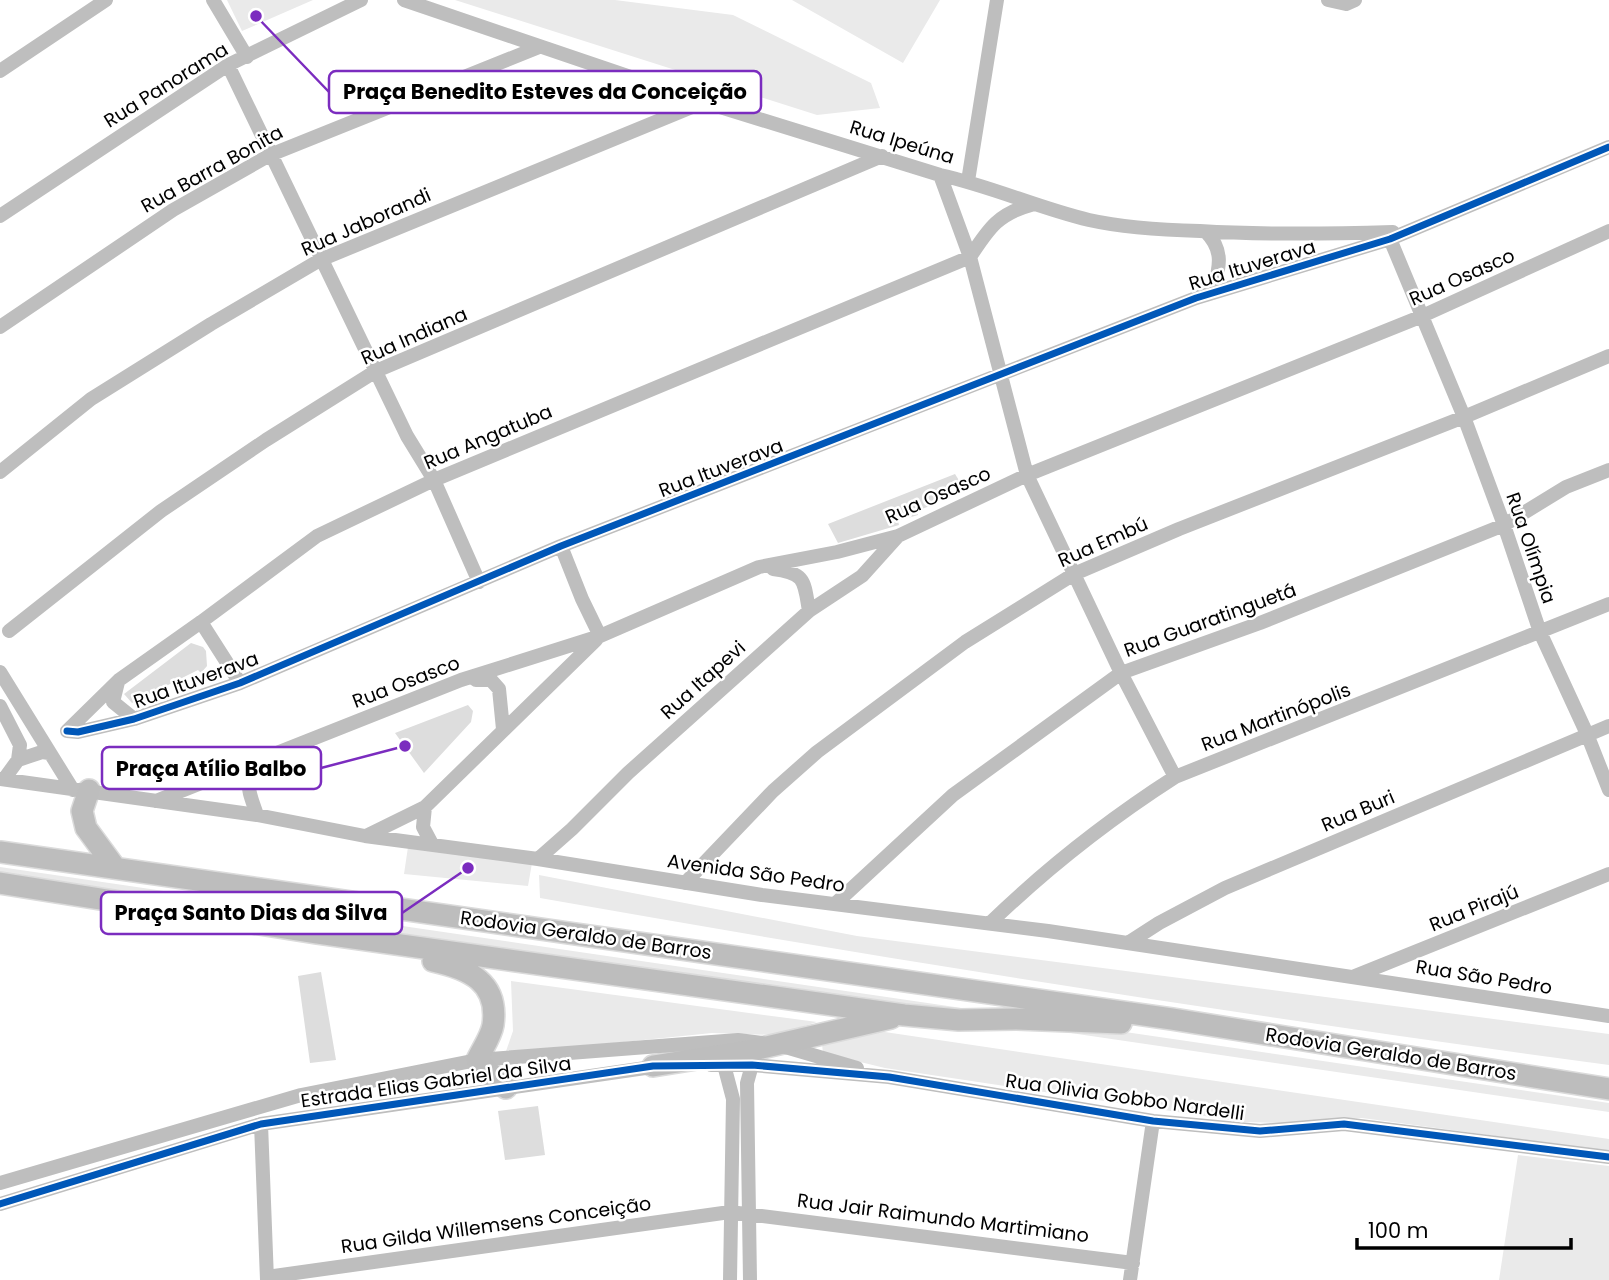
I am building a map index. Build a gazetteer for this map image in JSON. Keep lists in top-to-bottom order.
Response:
{
  "streets": {
    "highway": ["Rodovia Geraldo de Barros"],
    "street": [
      "Rua Panorama",
      "Rua Ipeúna",
      "Rua Barra Bonita",
      "Rua Jaborandi",
      "Rua Ituverava",
      "Rua Osasco",
      "Rua Indiana",
      "Rua Angatuba",
      "Rua Embú",
      "Rua Olímpia",
      "Rua Guaratinguetá",
      "Rua Itapevi",
      "Rua Martinópolis",
      "Rua Buri",
      "Avenida São Pedro",
      "Rua Pirajú",
      "Rua São Pedro",
      "Estrada Elias Gabriel da Silva",
      "Rua Olivia Gobbo Nardelli",
      "Rua Jair Raimundo Martimiano",
      "Rua Gilda Willemsens Conceição"
    ]
  },
  "crossings": [
    ["Rua Ipeúna", "Rua Barra Bonita"],
    ["Rua Ipeúna", "Rua Jaborandi"],
    ["Rua Ipeúna", "Rua Ituverava"],
    ["Rua Ipeúna", "Rua Indiana"],
    ["Rua Ituverava", "Rua Angatuba"],
    ["Rua Ituverava", "Rua Olímpia"],
    ["Rua Osasco", "Rua Olímpia"],
    ["Rua Osasco", "Rua Itapevi"],
    ["Rua Osasco", "Avenida São Pedro"],
    ["Rua Embú", "Rua Olímpia"],
    ["Rua Embú", "Avenida São Pedro"],
    ["Rua Olímpia", "Rua Guaratinguetá"],
    ["Rua Olímpia", "Rua Martinópolis"],
    ["Rua Olímpia", "Rua Buri"],
    ["Rua Guaratinguetá", "Avenida São Pedro"],
    ["Rua Itapevi", "Avenida São Pedro"],
    ["Rua Martinópolis", "Avenida São Pedro"],
    ["Rua Buri", "Avenida São Pedro"],
    ["Avenida São Pedro", "Rua Pirajú"],
    ["Avenida São Pedro", "Rua São Pedro"],
    ["Rua Pirajú", "Rua São Pedro"],
    ["Estrada Elias Gabriel da Silva", "Rua Olivia Gobbo Nardelli"],
    ["Rua Jair Raimundo Martimiano", "Rua Gilda Willemsens Conceição"]
  ],
  "places": ["Praça Benedito Esteves da Conceição", "Praça Atílio Balbo", "Praça Santo Dias da Silva"],
  "scale_bar": "100 m"
}
